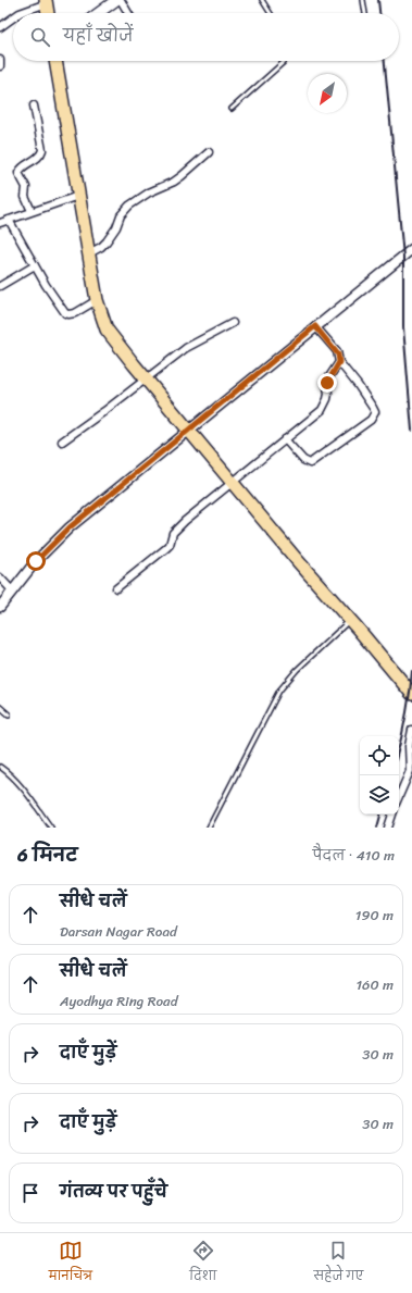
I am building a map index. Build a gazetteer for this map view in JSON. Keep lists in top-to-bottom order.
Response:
{
  "north": "bottom left",
  "page": {
    "search": "यहाँ खोजें",
    "heading": ["6 मिनट", "पैदल · 410 m"],
    "list": [
      ["सीधे चलें", "Darsan Nagar Road", "190 m"],
      ["सीधे चलें", "Ayodhya Ring Road", "160 m"],
      ["दाएँ मुड़ें", "30 m"],
      ["दाएँ मुड़ें", "30 m"],
      "गंतव्य पर पहुँचे"
    ],
    "nav": ["मानचित्र", "दिशा", "सहेजे गए"]
  }
}
